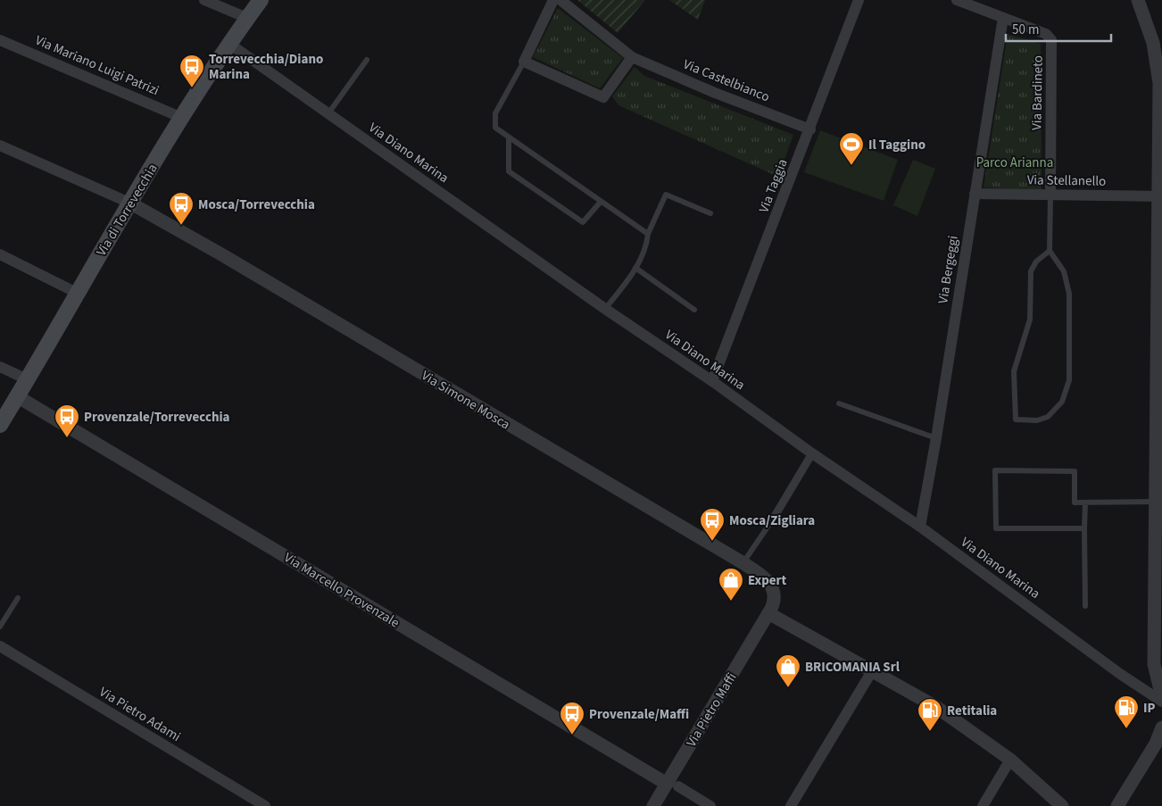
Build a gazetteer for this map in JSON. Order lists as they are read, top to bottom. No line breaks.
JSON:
{"streets":{"main road":["Via di Torrevecchia"],"street":["Via Mariano Luigi Patrizi","Via Castelbianco","Via Bardineto","Via Diano Marina","Via Stellanello","Via Taggia","Via Bergeggi","Via Simone Mosca","Via Marcello Provenzale","Via Pietro Maffi","Via Pietro Adami"]},"crossings":[["Via Mariano Luigi Patrizi","Via di Torrevecchia"],["Via Castelbianco","Via Taggia"],["Via Bardineto","Via Stellanello"],["Via Bardineto","Via Bergeggi"],["Via Diano Marina","Via Taggia"],["Via Diano Marina","Via di Torrevecchia"],["Via Diano Marina","Via Bergeggi"],["Via Stellanello","Via Bergeggi"],["Via di Torrevecchia","Via Simone Mosca"],["Via di Torrevecchia","Via Marcello Provenzale"],["Via Simone Mosca","Via Pietro Maffi"],["Via Marcello Provenzale","Via Pietro Maffi"]],"parks":["Parco Arianna"],"places":{"bus stop":["Torrevecchia/Diano Marina","Mosca/Torrevecchia","Provenzale/Torrevecchia","Mosca/Zigliara","Provenzale/Maffi"],"sports":["Il Taggino"],"shop":["Expert","BRICOMANIA Srl"],"fuel station":["IP","Retitalia"]},"scale_bar":"50 m"}
